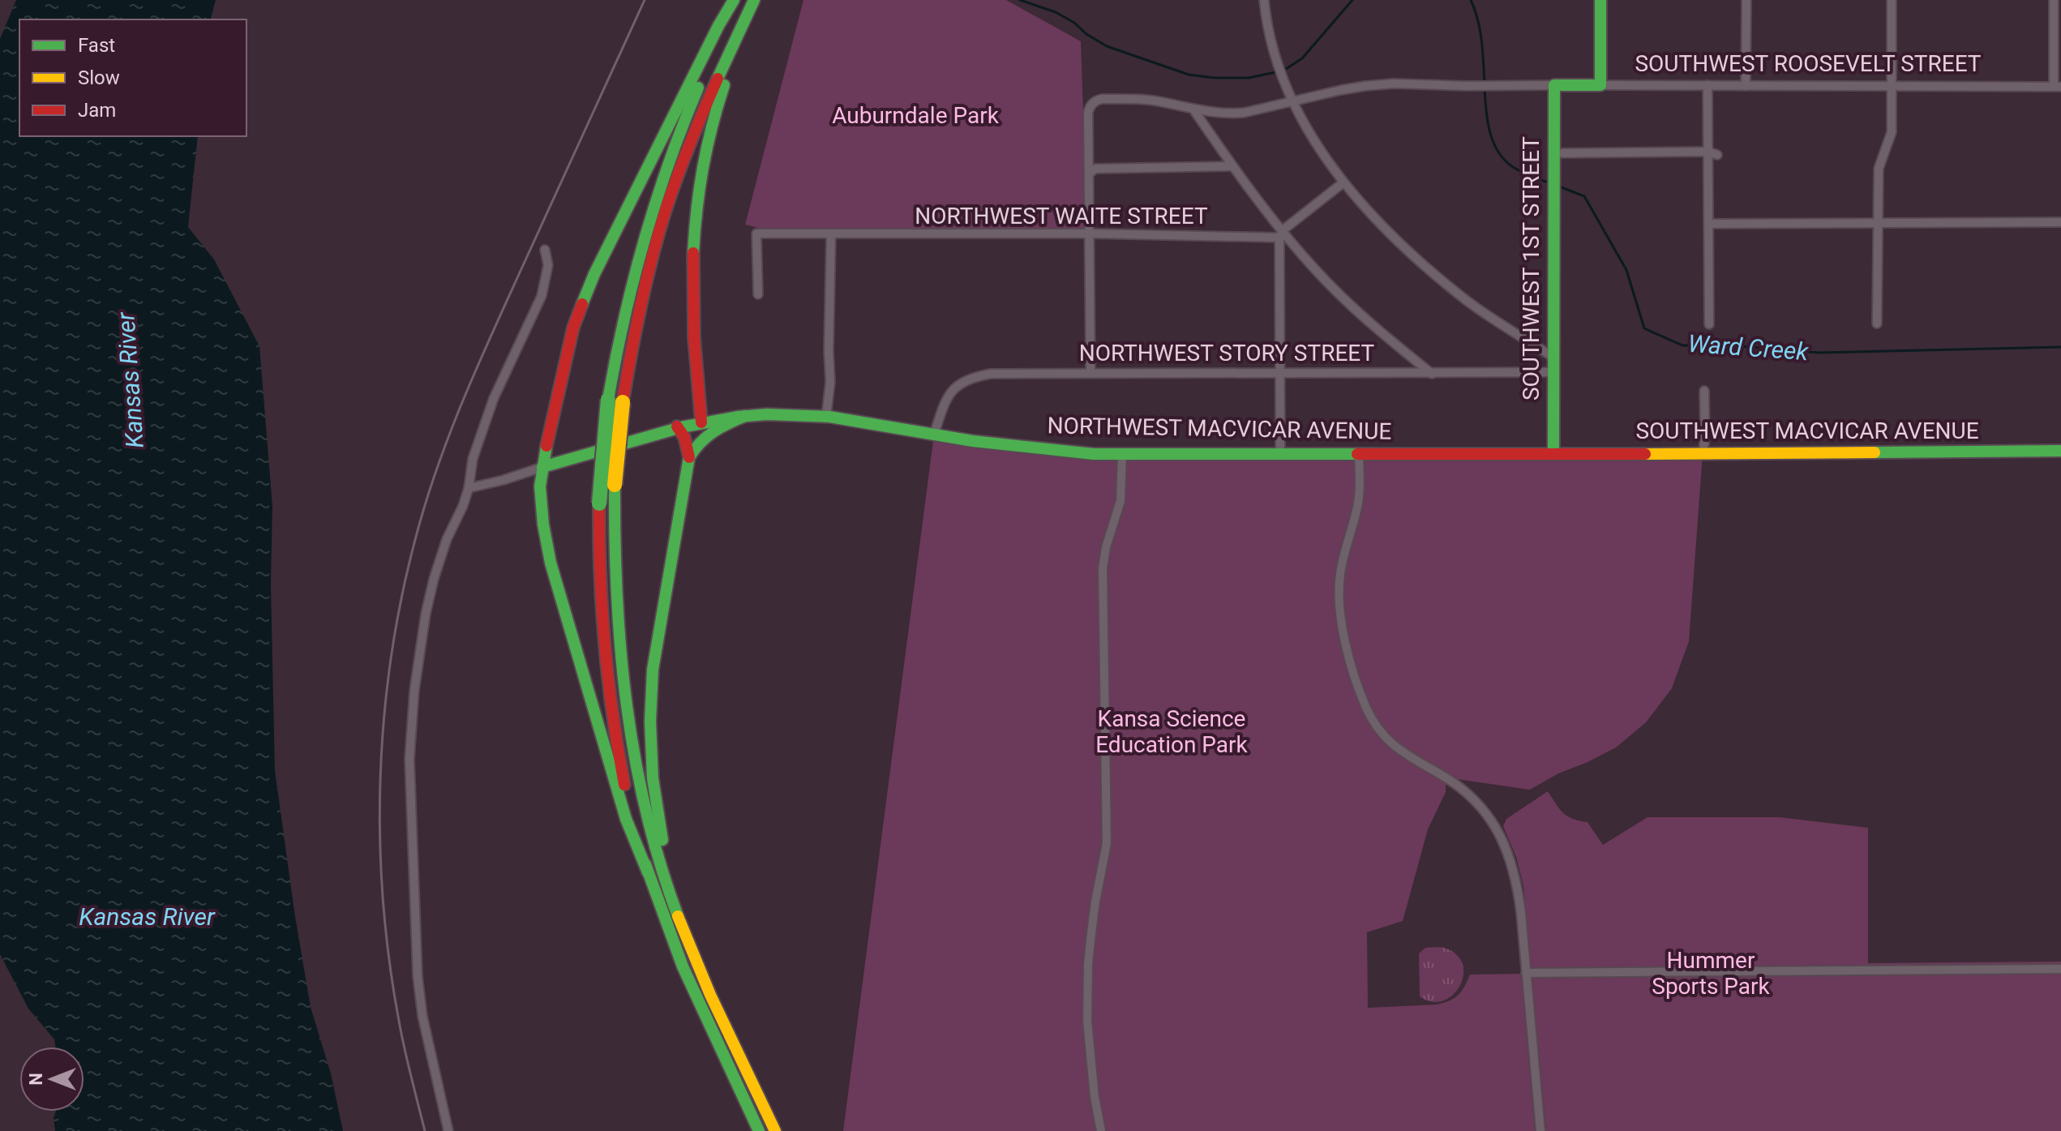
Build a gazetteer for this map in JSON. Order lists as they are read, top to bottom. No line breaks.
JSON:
{"streets":{"main road":["SOUTHWEST ROOSEVELT STREET","SOUTHWEST 1ST STREET","NORTHWEST MACVICAR AVENUE","SOUTHWEST MACVICAR AVENUE"],"street":["NORTHWEST WAITE STREET","NORTHWEST STORY STREET"]},"crossings":[["SOUTHWEST ROOSEVELT STREET","SOUTHWEST 1ST STREET"],["SOUTHWEST 1ST STREET","NORTHWEST STORY STREET"],["SOUTHWEST 1ST STREET","NORTHWEST MACVICAR AVENUE"],["SOUTHWEST 1ST STREET","SOUTHWEST MACVICAR AVENUE"],["NORTHWEST STORY STREET","NORTHWEST MACVICAR AVENUE"],["NORTHWEST MACVICAR AVENUE","SOUTHWEST MACVICAR AVENUE"]],"water":["Ward Creek","Kansas River"],"parks":["Auburndale Park","Kansa Science Education Park","Hummer Sports Park"],"legend":["Fast","Slow","Jam"],"north":"left"}
